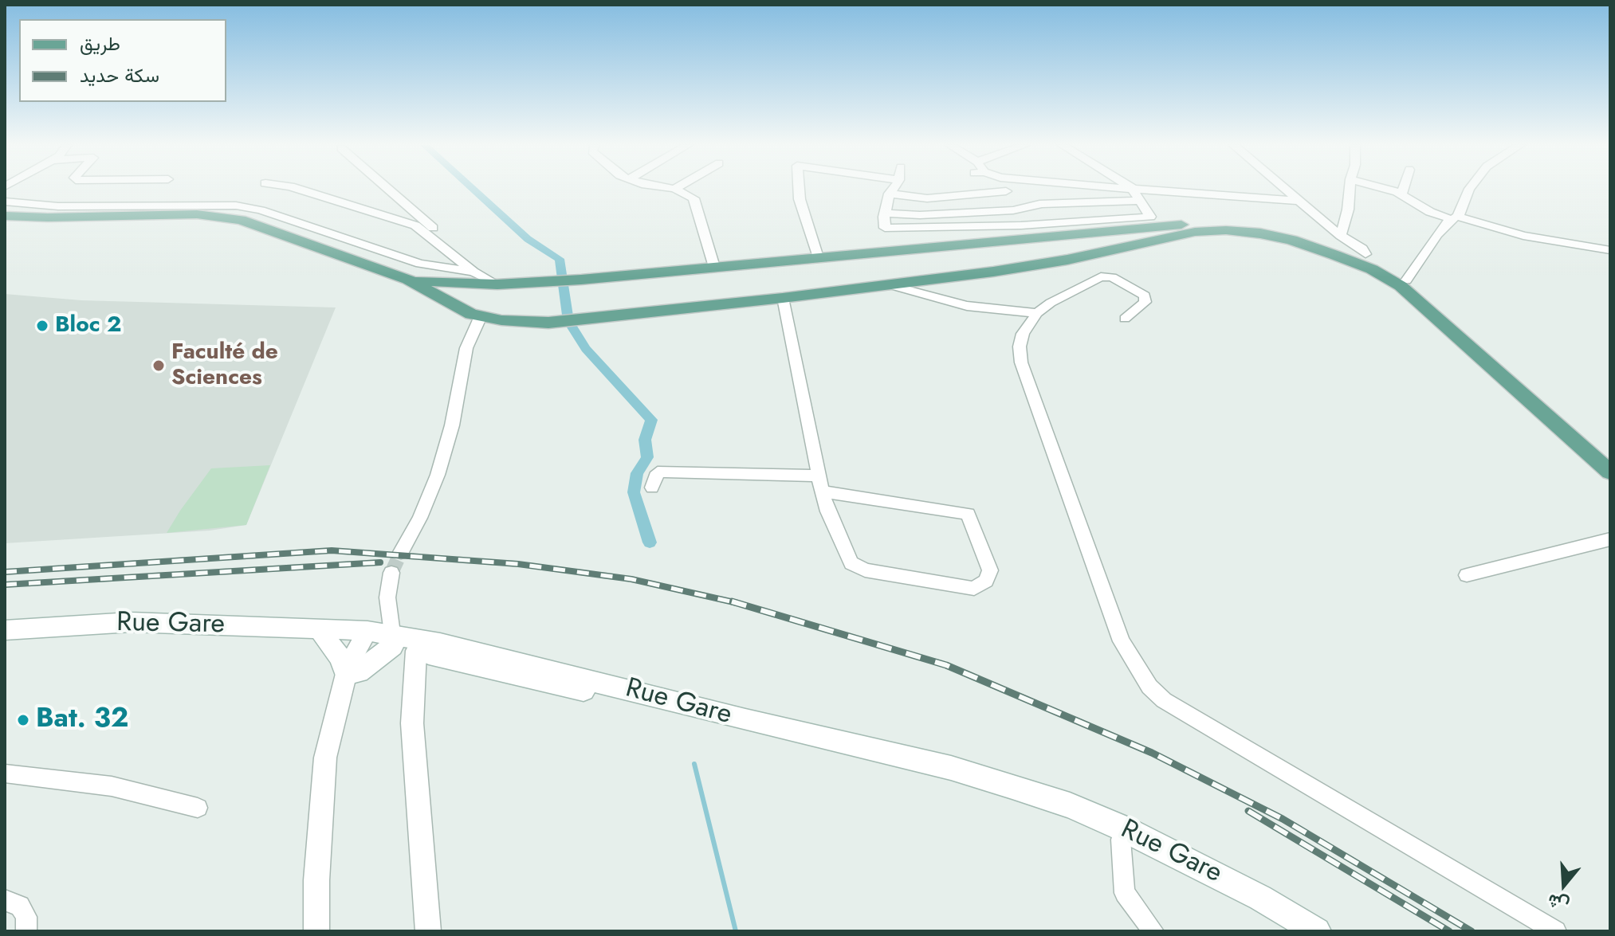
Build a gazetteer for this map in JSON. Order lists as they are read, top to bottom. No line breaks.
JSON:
{"streets":{"main road":["Rue Gare"]},"places":["Bloc 2","Faculté de Sciences","Bat. 32"],"legend":["طريق","سكة حديد"],"north":"bottom"}
